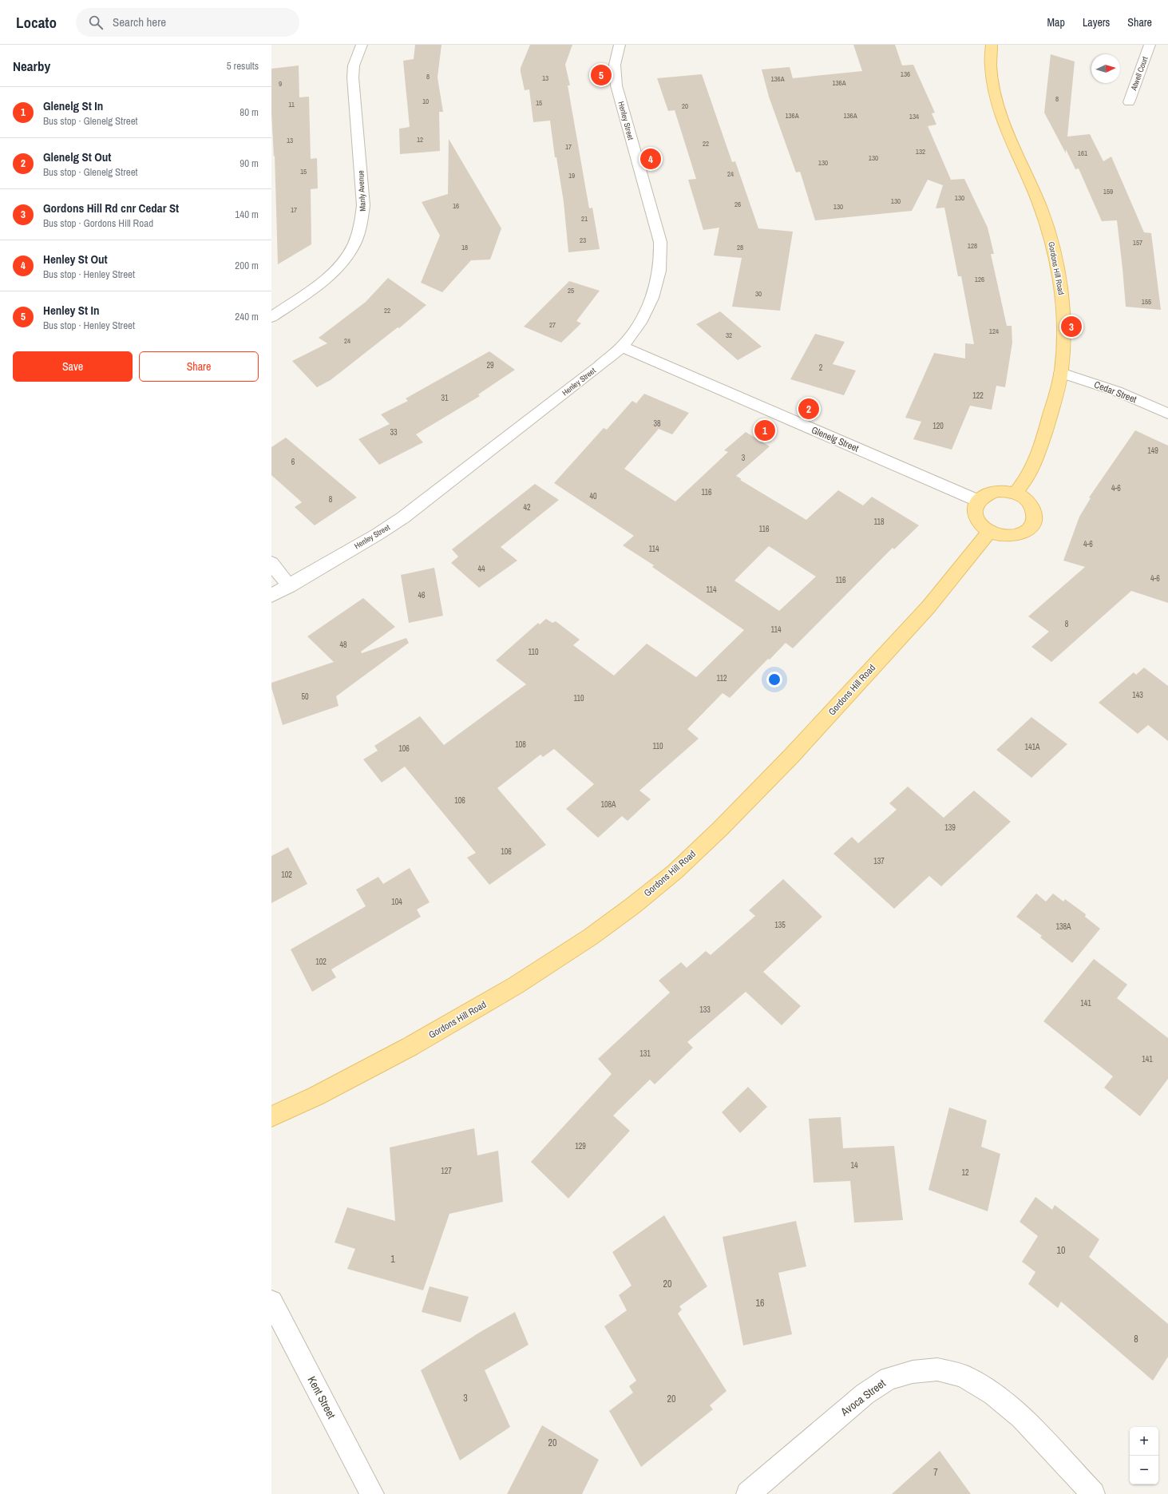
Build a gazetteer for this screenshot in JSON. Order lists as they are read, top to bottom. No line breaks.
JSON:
{"streets":{"main road":["Gordons Hill Road"],"street":["Atwell Court","Henley Street","Manly Avenue","Cedar Street","Glenelg Street","Kent Street","Avoca Street"]},"crossings":[["Henley Street","Glenelg Street"],["Gordons Hill Road","Cedar Street"],["Gordons Hill Road","Glenelg Street"]],"house_numbers":["136","8","13","136A","136A","9","8","10","15","11","20","136A","136A","134","12","13","22","17","132","161","130","130","15","24","19","159","130","130","26","16","130","17","21","23","157","128","18","28","126","25","30","155","22","27","124","32","24","29","2","122","31","38","120","33","149","3","6","4-6","116","40","8","42","118","116","4-6","114","44","4-6","116","114","46","8","114","48","110","112","143","50","110","108","110","141A","106","106","108A","139","106","137","102","104","135","138A","102","141","133","131","141","129","14","127","12","10","1","20","16","8","3","20","20","7"],"north":"right","page":{"header":"Locato","search":"Search here","nav":["Map","Layers","Share"],"heading":["Nearby","5 results"],"pins":["5","4","3","2","1"],"list":[{"mark":"1","name":"Glenelg St In","note":"Bus stop · Glenelg Street","value":"80 m"},{"mark":"2","name":"Glenelg St Out","note":"Bus stop · Glenelg Street","value":"90 m"},{"mark":"3","name":"Gordons Hill Rd cnr Cedar St","note":"Bus stop · Gordons Hill Road","value":"140 m"},{"mark":"4","name":"Henley St Out","note":"Bus stop · Henley Street","value":"200 m"},{"mark":"5","name":"Henley St In","note":"Bus stop · Henley Street","value":"240 m"}],"buttons":["Save","Share"],"map_buttons":["+","−"]}}
